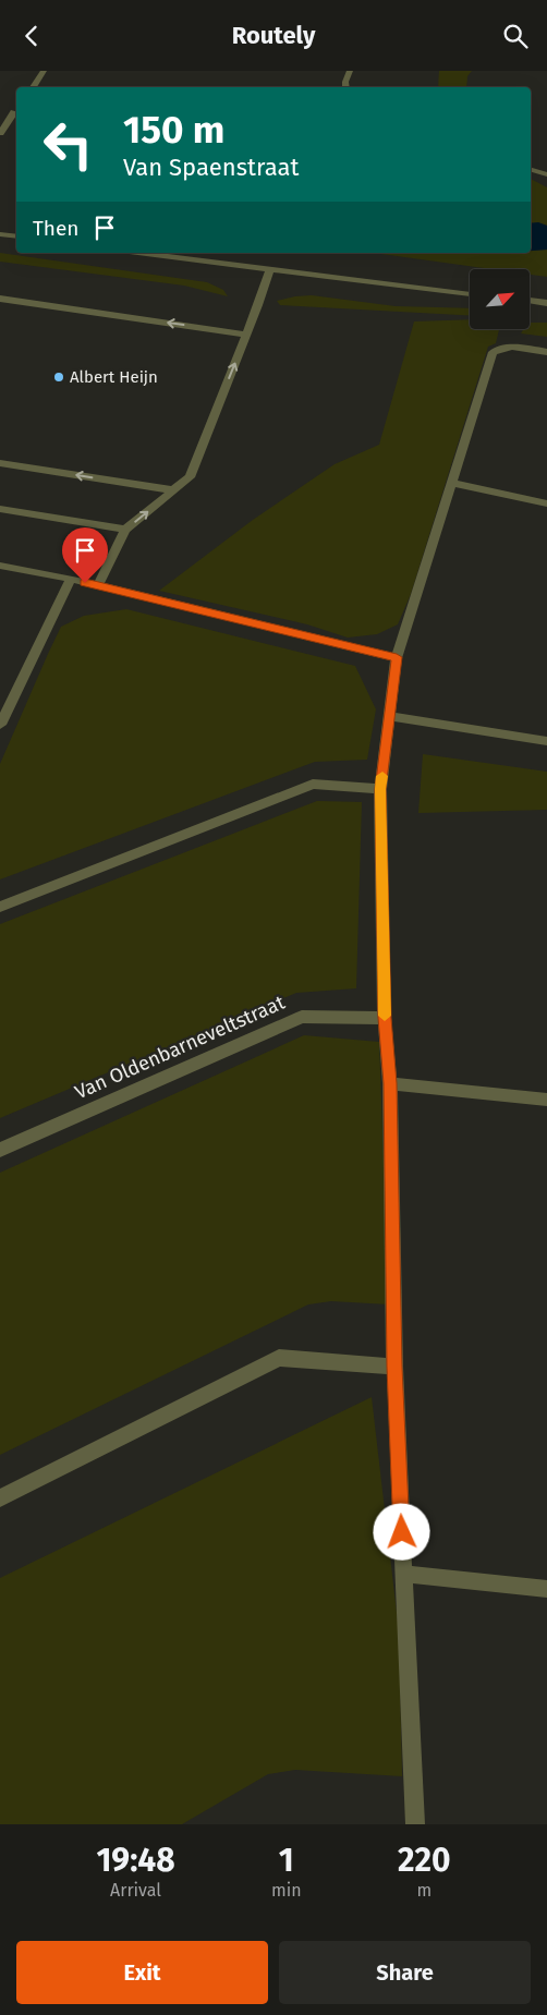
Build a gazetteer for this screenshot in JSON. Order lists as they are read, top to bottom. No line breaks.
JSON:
{"streets":{"street":["Van Oldenbarneveltstraat"]},"places":["Albert Heijn"],"north":"top right","page":{"header":"Routely","turn":["150 m","Van Spaenstraat"],"then":"Then","eta":["19:48","Arrival","1","min","220","m"],"buttons":["Exit","Share"]}}
